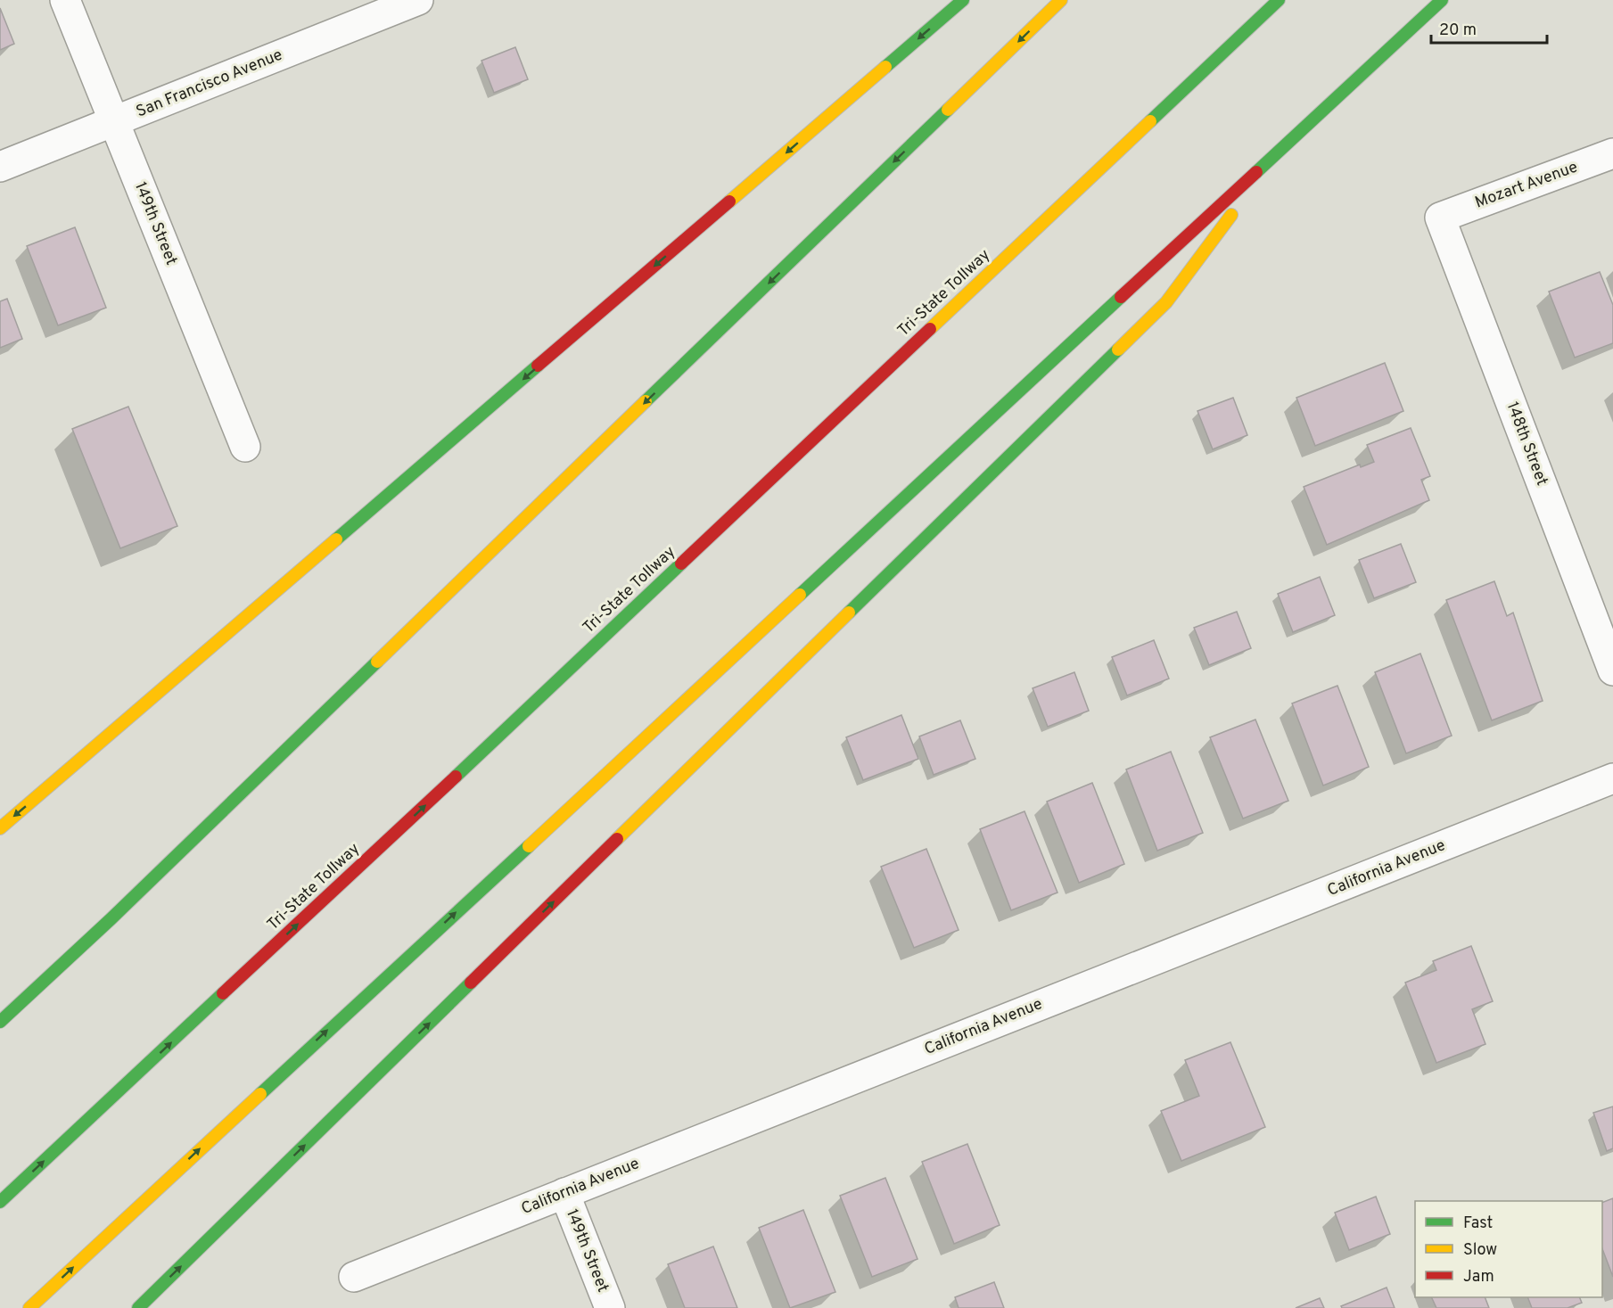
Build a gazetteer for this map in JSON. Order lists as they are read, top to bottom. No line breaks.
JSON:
{"streets":{"highway":["Tri-State Tollway"],"street":["San Francisco Avenue","Mozart Avenue","149th Street","148th Street","California Avenue"]},"crossings":[["San Francisco Avenue","149th Street"],["Mozart Avenue","148th Street"],["149th Street","California Avenue"]],"legend":["Fast","Slow","Jam"],"scale_bar":"20 m"}
